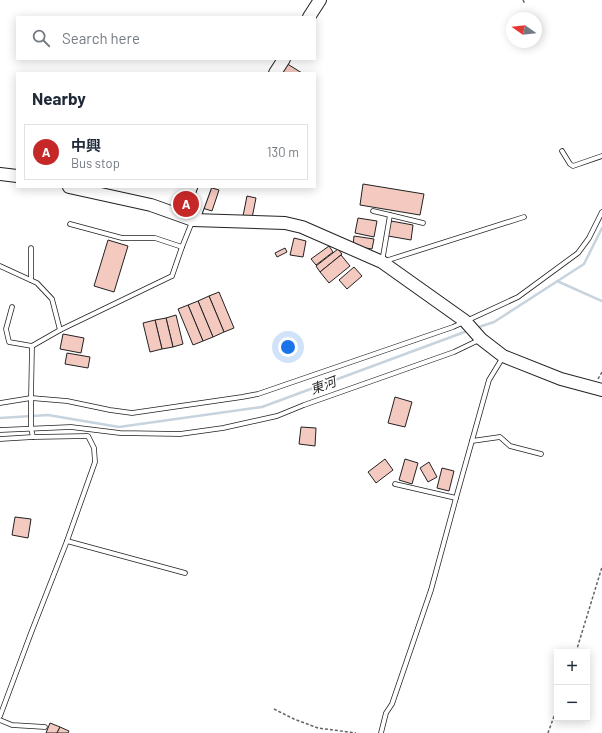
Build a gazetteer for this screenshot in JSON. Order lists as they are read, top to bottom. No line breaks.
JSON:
{"water":["東河"],"north":"left","page":{"search":"Search here","heading":"Nearby","list":[{"mark":"A","name":"中興","note":"Bus stop","value":"130 m"}],"pins":"A","map_buttons":["+","−"]}}
